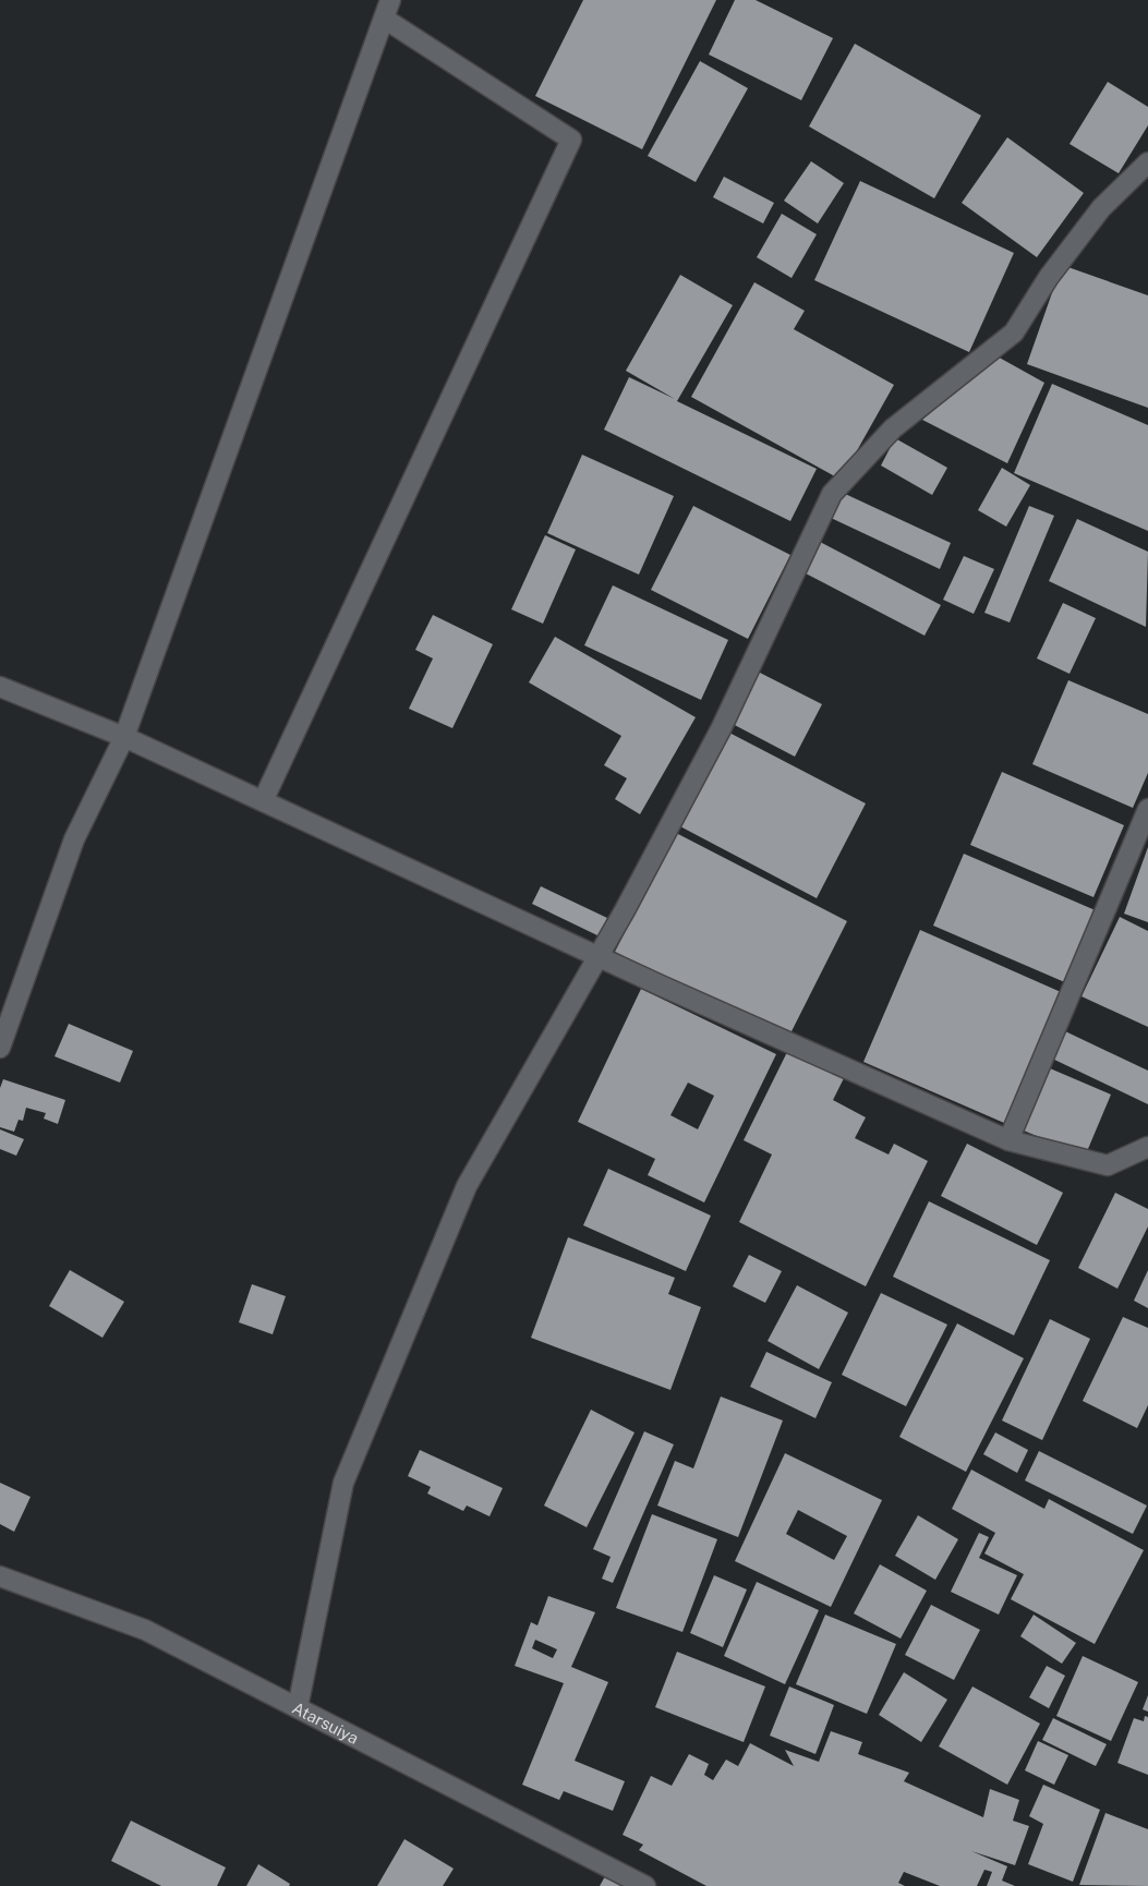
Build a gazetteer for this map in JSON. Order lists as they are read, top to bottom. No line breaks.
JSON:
{"streets":{"street":["Atarsuiya"]}}
